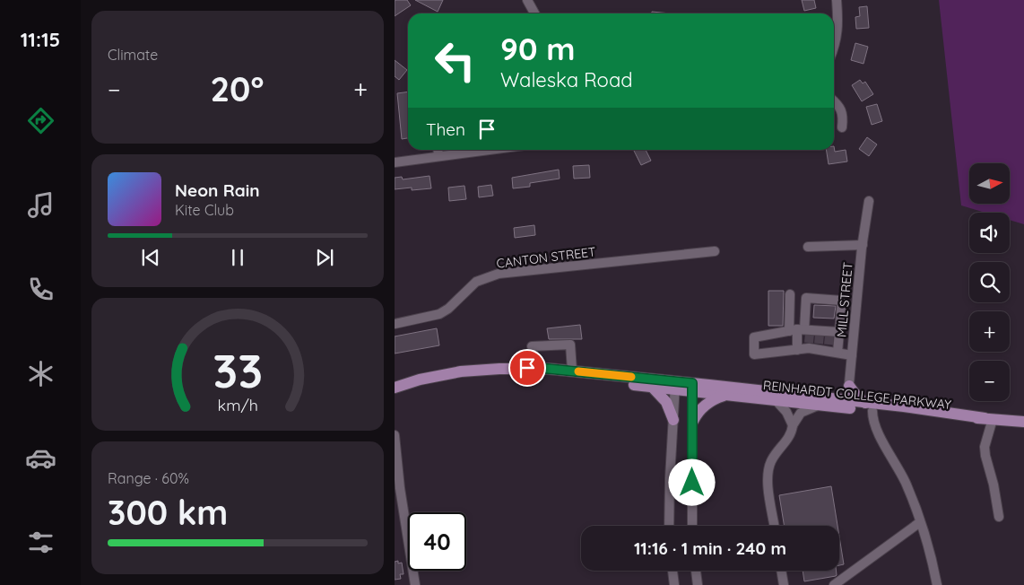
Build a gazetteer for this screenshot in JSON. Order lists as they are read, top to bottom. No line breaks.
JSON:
{"streets":{"main road":["REINHARDT COLLEGE PARKWAY"],"street":["CANTON STREET","MILL STREET"]},"crossings":[["MILL STREET","REINHARDT COLLEGE PARKWAY"]],"north":"right","page":{"tabs":"11:15","tile":["Climate",["Range · 60%","300 km"]],"turn":["90 m","Waleska Road"],"heat":["−","20°","+"],"then":"Then","map_buttons":["+","−"],"song":["Neon Rain","Kite Club"],"limit":"40","trip":"11:16 · 1 min · 240 m","gauge":["33","km/h"]}}
